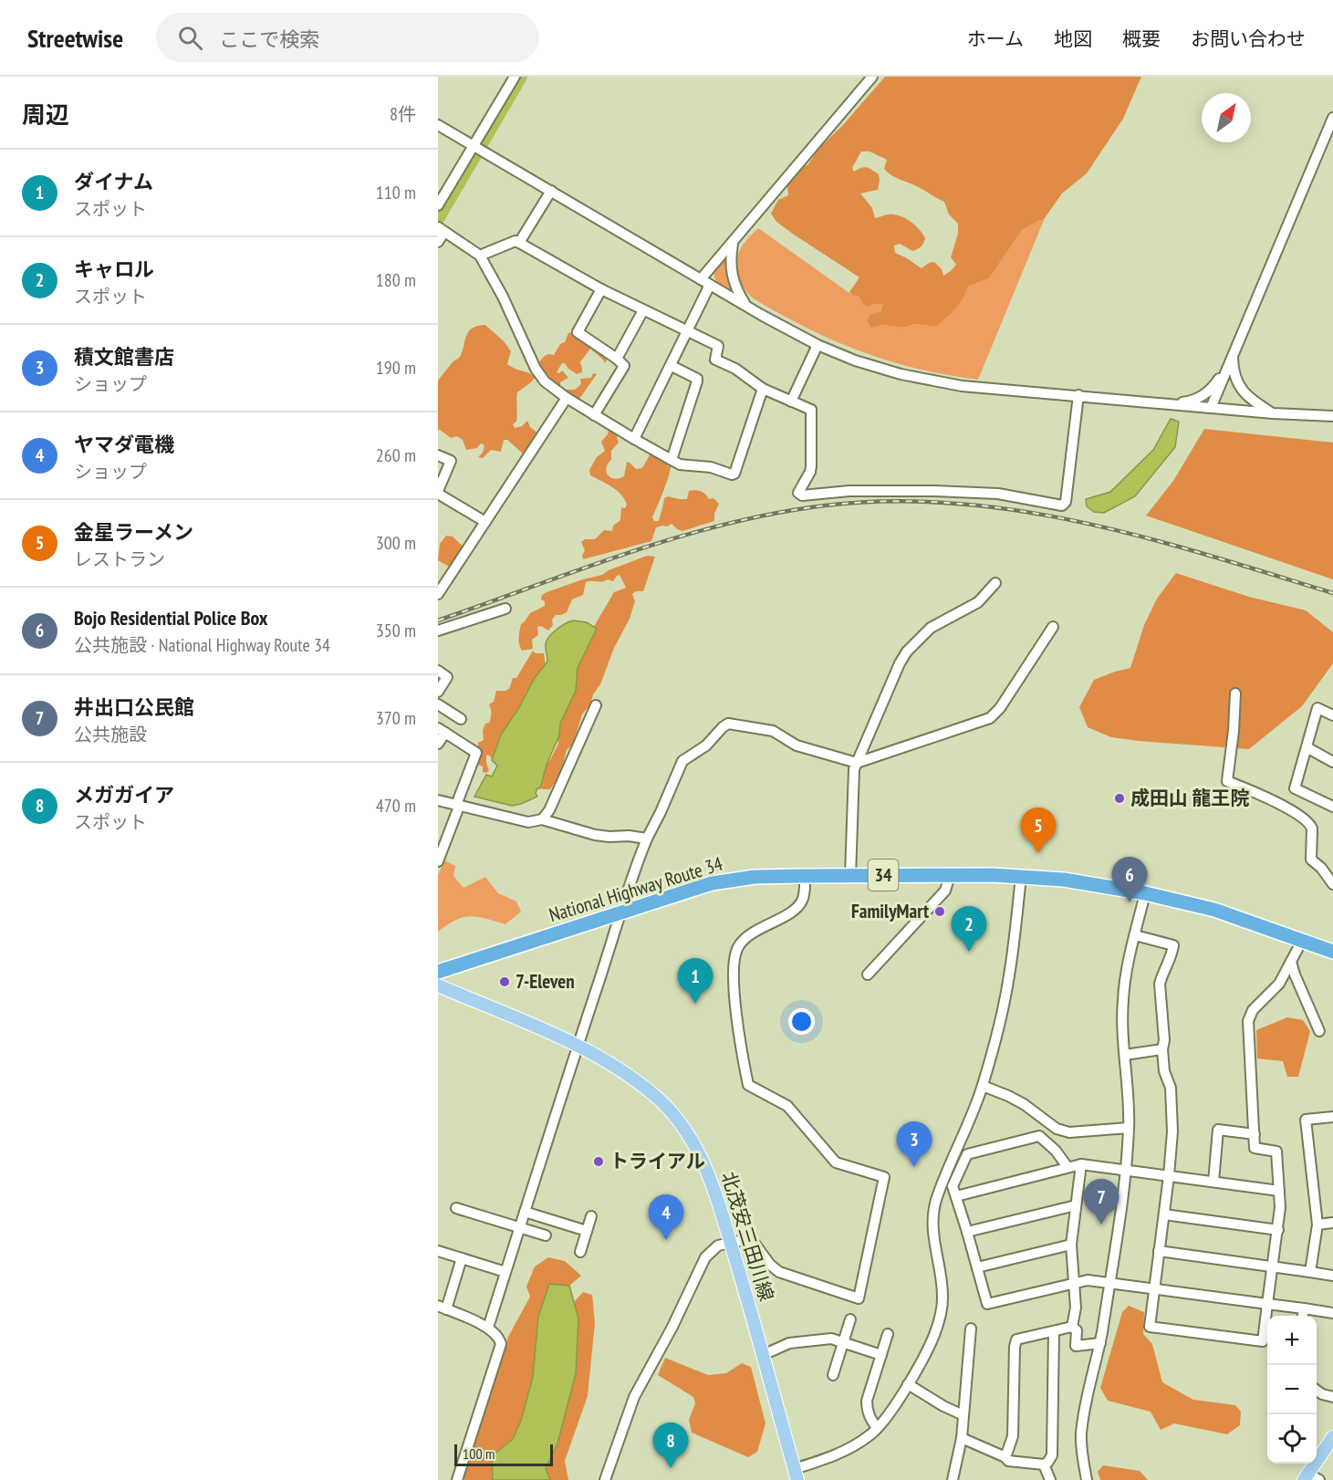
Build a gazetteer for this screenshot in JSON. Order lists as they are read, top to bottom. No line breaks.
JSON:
{"streets":{"highway":["34","National Highway Route 34"],"main road":["北茂安三田川線"]},"places":["成田山 龍王院","FamilyMart","7-Eleven","トライアル"],"scale_bar":"100 m","north":"top right","page":{"header":"Streetwise","search":"ここで検索","nav":["ホーム","地図","概要","お問い合わせ"],"heading":["周辺","8件"],"list":[{"mark":"1","name":"ダイナム","note":"スポット","value":"110 m"},{"mark":"2","name":"キャロル","note":"スポット","value":"180 m"},{"mark":"3","name":"積文館書店","note":"ショップ","value":"190 m"},{"mark":"4","name":"ヤマダ電機","note":"ショップ","value":"260 m"},{"mark":"5","name":"金星ラーメン","note":"レストラン","value":"300 m"},{"mark":"6","name":"Bojo Residential Police Box","note":"公共施設 · National Highway Route 34","value":"350 m"},{"mark":"7","name":"井出口公民館","note":"公共施設","value":"370 m"},{"mark":"8","name":"メガガイア","note":"スポット","value":"470 m"}],"pins":["5","6","2","1","3","7","4","8"],"map_buttons":["+","−"],"scale":"100 m"}}
